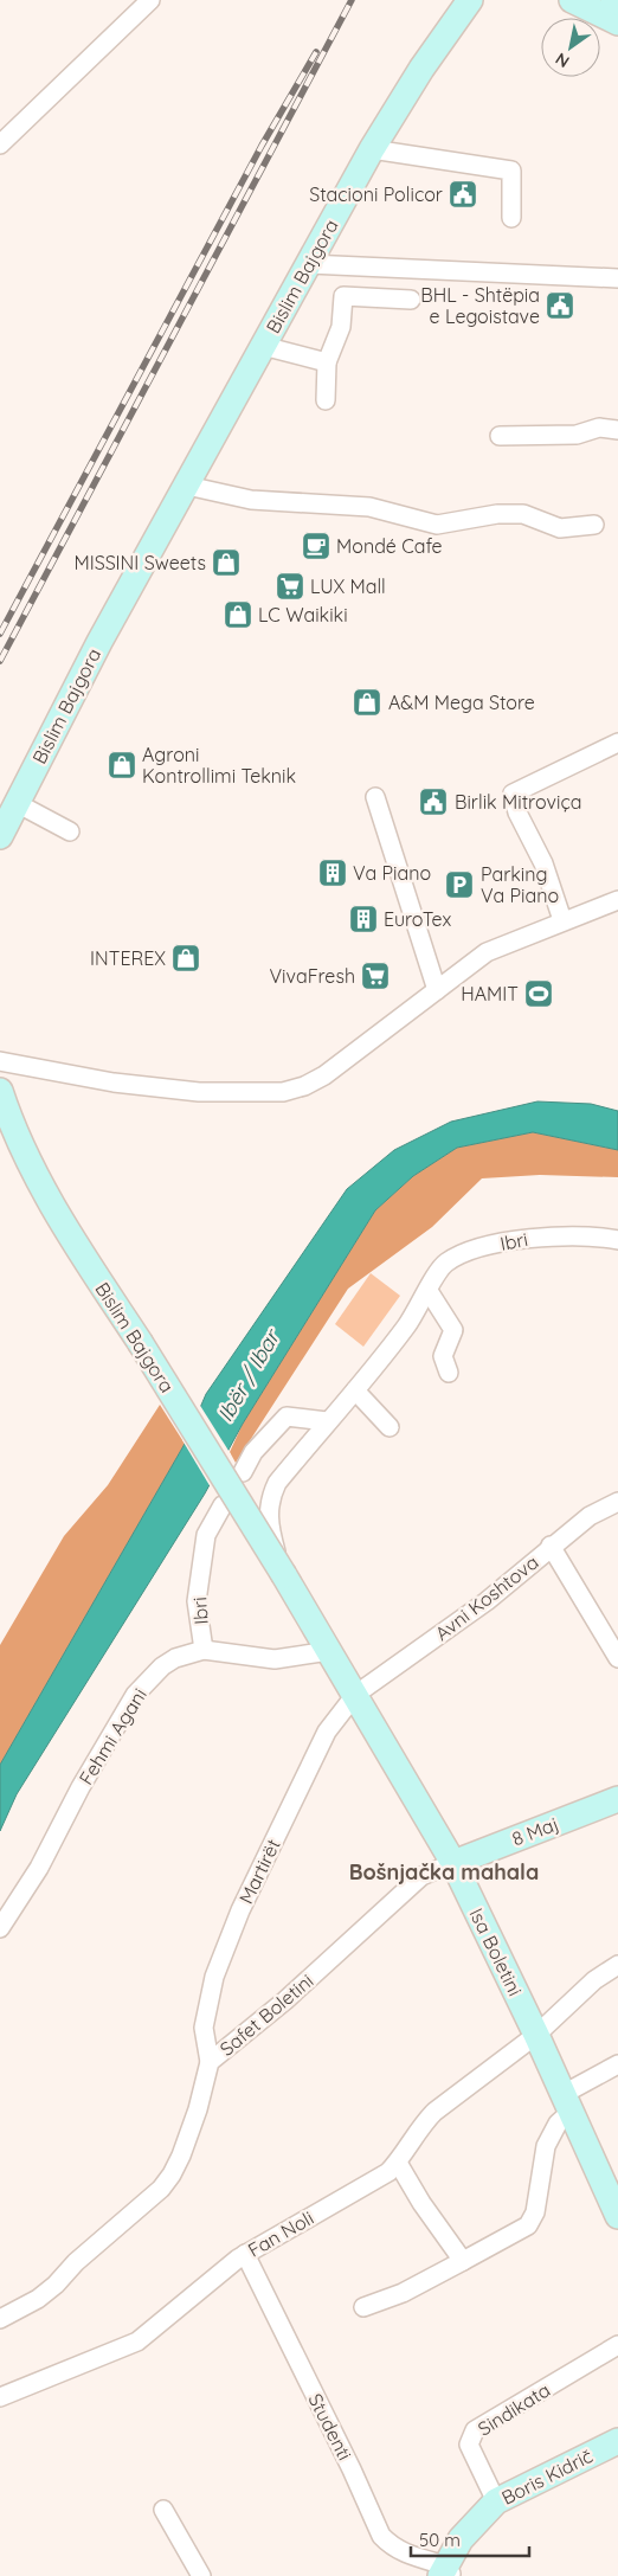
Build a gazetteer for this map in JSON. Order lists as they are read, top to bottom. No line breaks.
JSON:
{"streets":{"main road":["Bislim Bajgora","8 Maj","Isa Boletini","Boris Kidrič"],"street":["Ibri","Avni Koshtova","Fehmi Agani","Martirët","Safet Boletini","Fan Noli","Sindikata","Studenti"]},"crossings":[["Bislim Bajgora","Ibri"],["Bislim Bajgora","Isa Boletini"],["Ibri","Fehmi Agani"],["Ibri","Isa Boletini"],["Avni Koshtova","Martirët"],["Avni Koshtova","Isa Boletini"],["Fehmi Agani","Isa Boletini"],["8 Maj","Isa Boletini"],["8 Maj","Safet Boletini"],["Martirët","Isa Boletini"],["Martirët","Safet Boletini"],["Isa Boletini","Safet Boletini"],["Isa Boletini","Fan Noli"],["Fan Noli","Studenti"],["Sindikata","Boris Kidrič"],["Studenti","Boris Kidrič"]],"districts":["Bošnjačka mahala"],"water":["Ibër / Ibar"],"places":{"public building":["Stacioni Policor","BHL - Shtëpia e Legoistave","Birlik Mitroviça"],"cafe":["Mondé Cafe"],"shop":["MISSINI Sweets","LC Waikiki","A&M Mega Store","Agroni Kontrollimi Teknik","INTEREX"],"supermarket":["LUX Mall","VivaFresh"],"building":["Va Piano","EuroTex"],"parking":["Parking Va Piano"],"sports":["HAMIT"]},"scale_bar":"50 m","north":"bottom left"}
